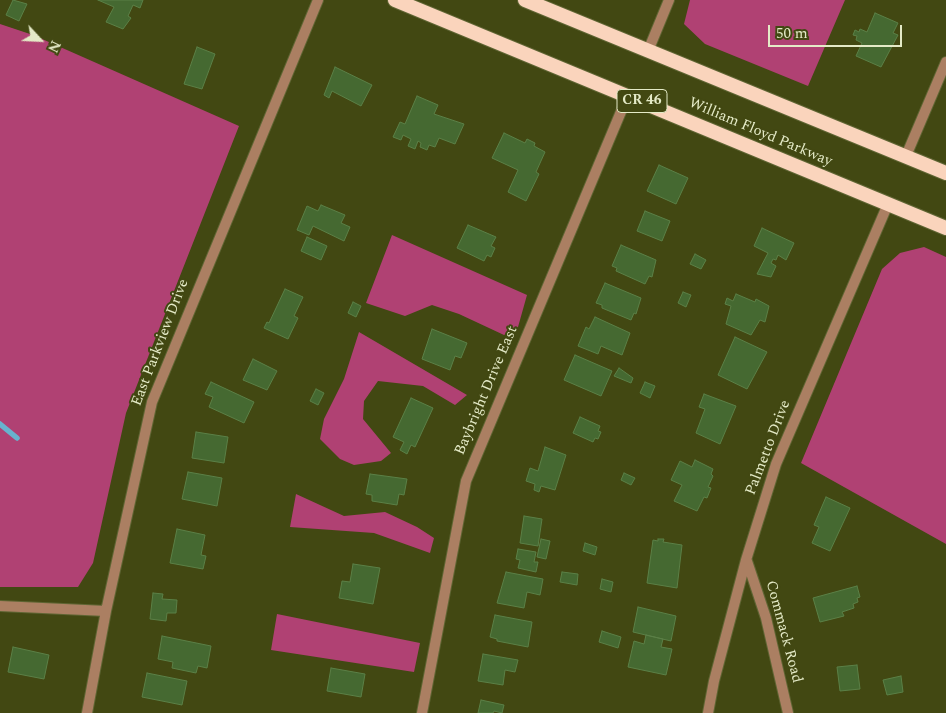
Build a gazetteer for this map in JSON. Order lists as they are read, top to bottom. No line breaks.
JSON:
{"streets":{"highway":["CR 46","William Floyd Parkway"],"street":["East Parkview Drive","Baybright Drive East","Palmetto Drive","Commack Road"]},"crossings":[["William Floyd Parkway","Baybright Drive East"],["William Floyd Parkway","Palmetto Drive"],["Palmetto Drive","Commack Road"]],"scale_bar":"50 m","north":"bottom right"}
